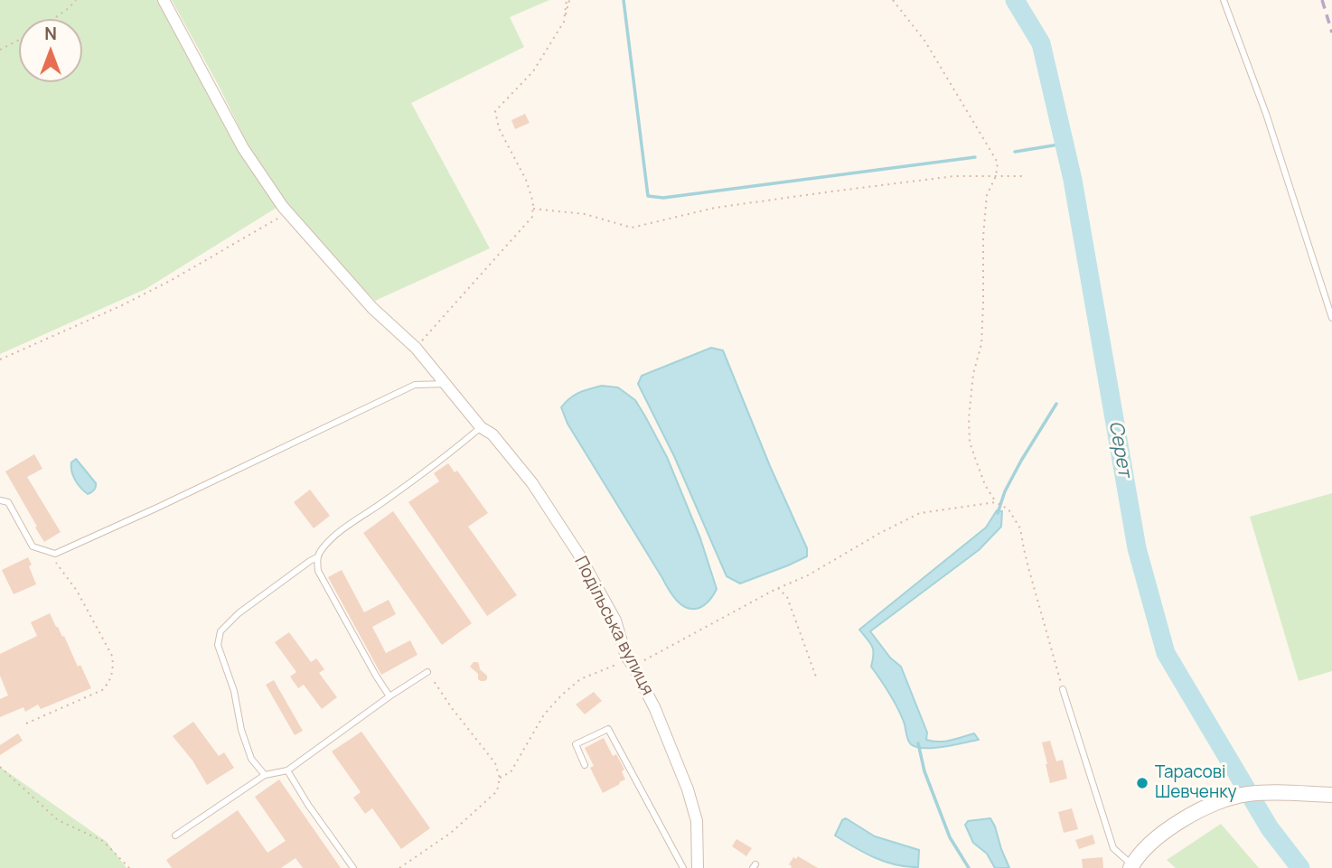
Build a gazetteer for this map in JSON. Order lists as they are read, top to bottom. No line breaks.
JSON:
{"streets":{"street":["Подільська вулиця"]},"water":["Серет"],"places":["Тарасові Шевченку"],"north":"top"}
